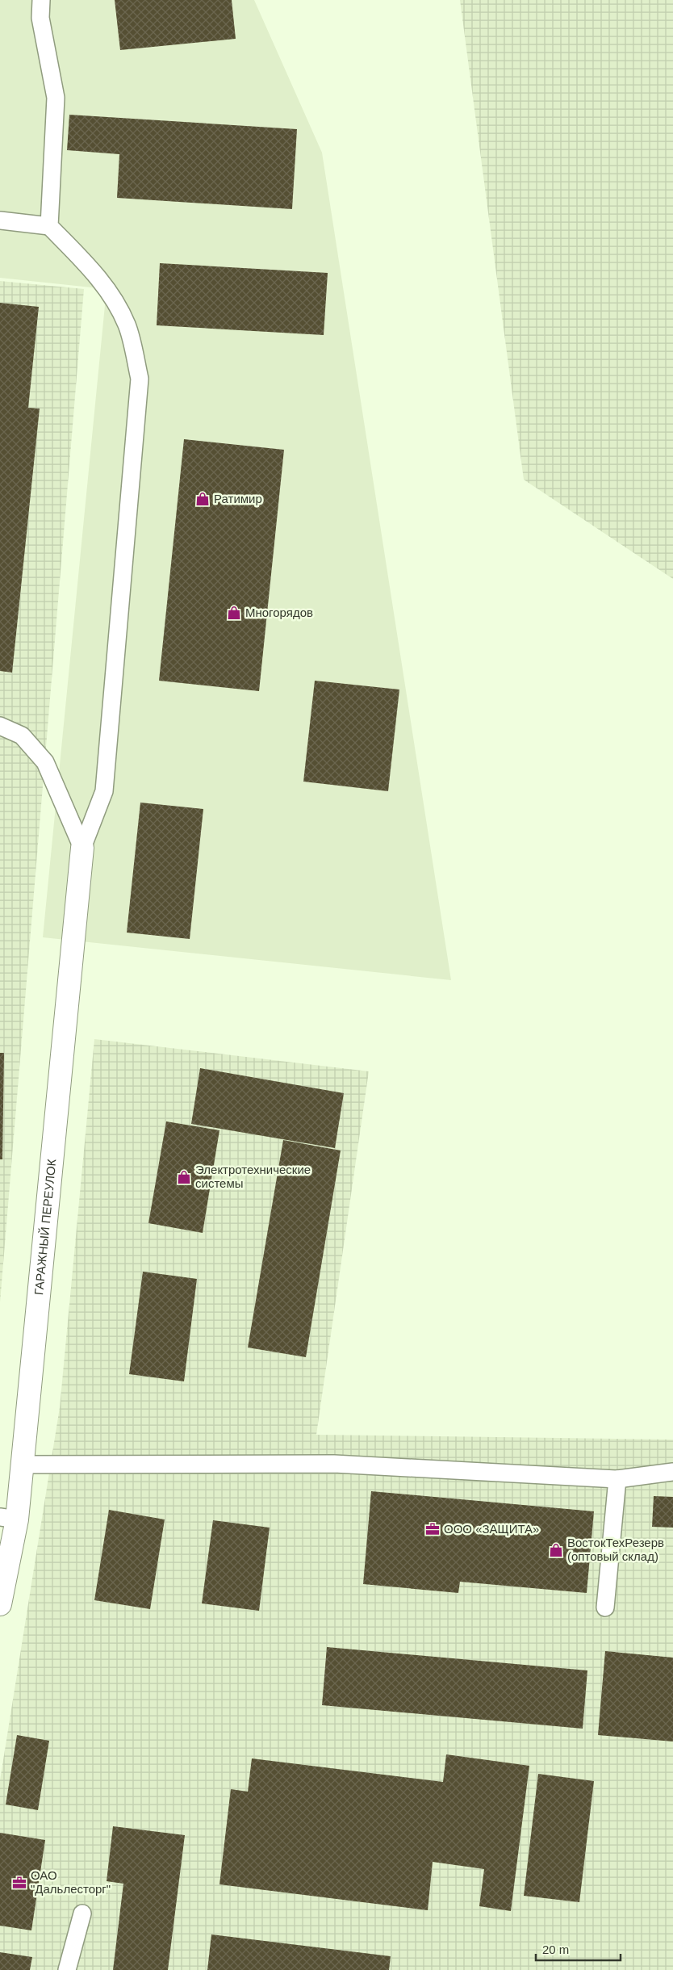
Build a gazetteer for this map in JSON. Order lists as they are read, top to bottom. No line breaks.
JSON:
{"streets":{"street":["ГАРАЖНЫЙ ПЕРЕУЛОК"]},"places":{"shop":["Ратимир","Многорядов","Электротехнические системы","ВостокТехРезерв (оптовый склад)"],"office":["ООО «ЗАЩИТА»","ОАО \"Дальлесторг\""]},"scale_bar":"20 m"}
